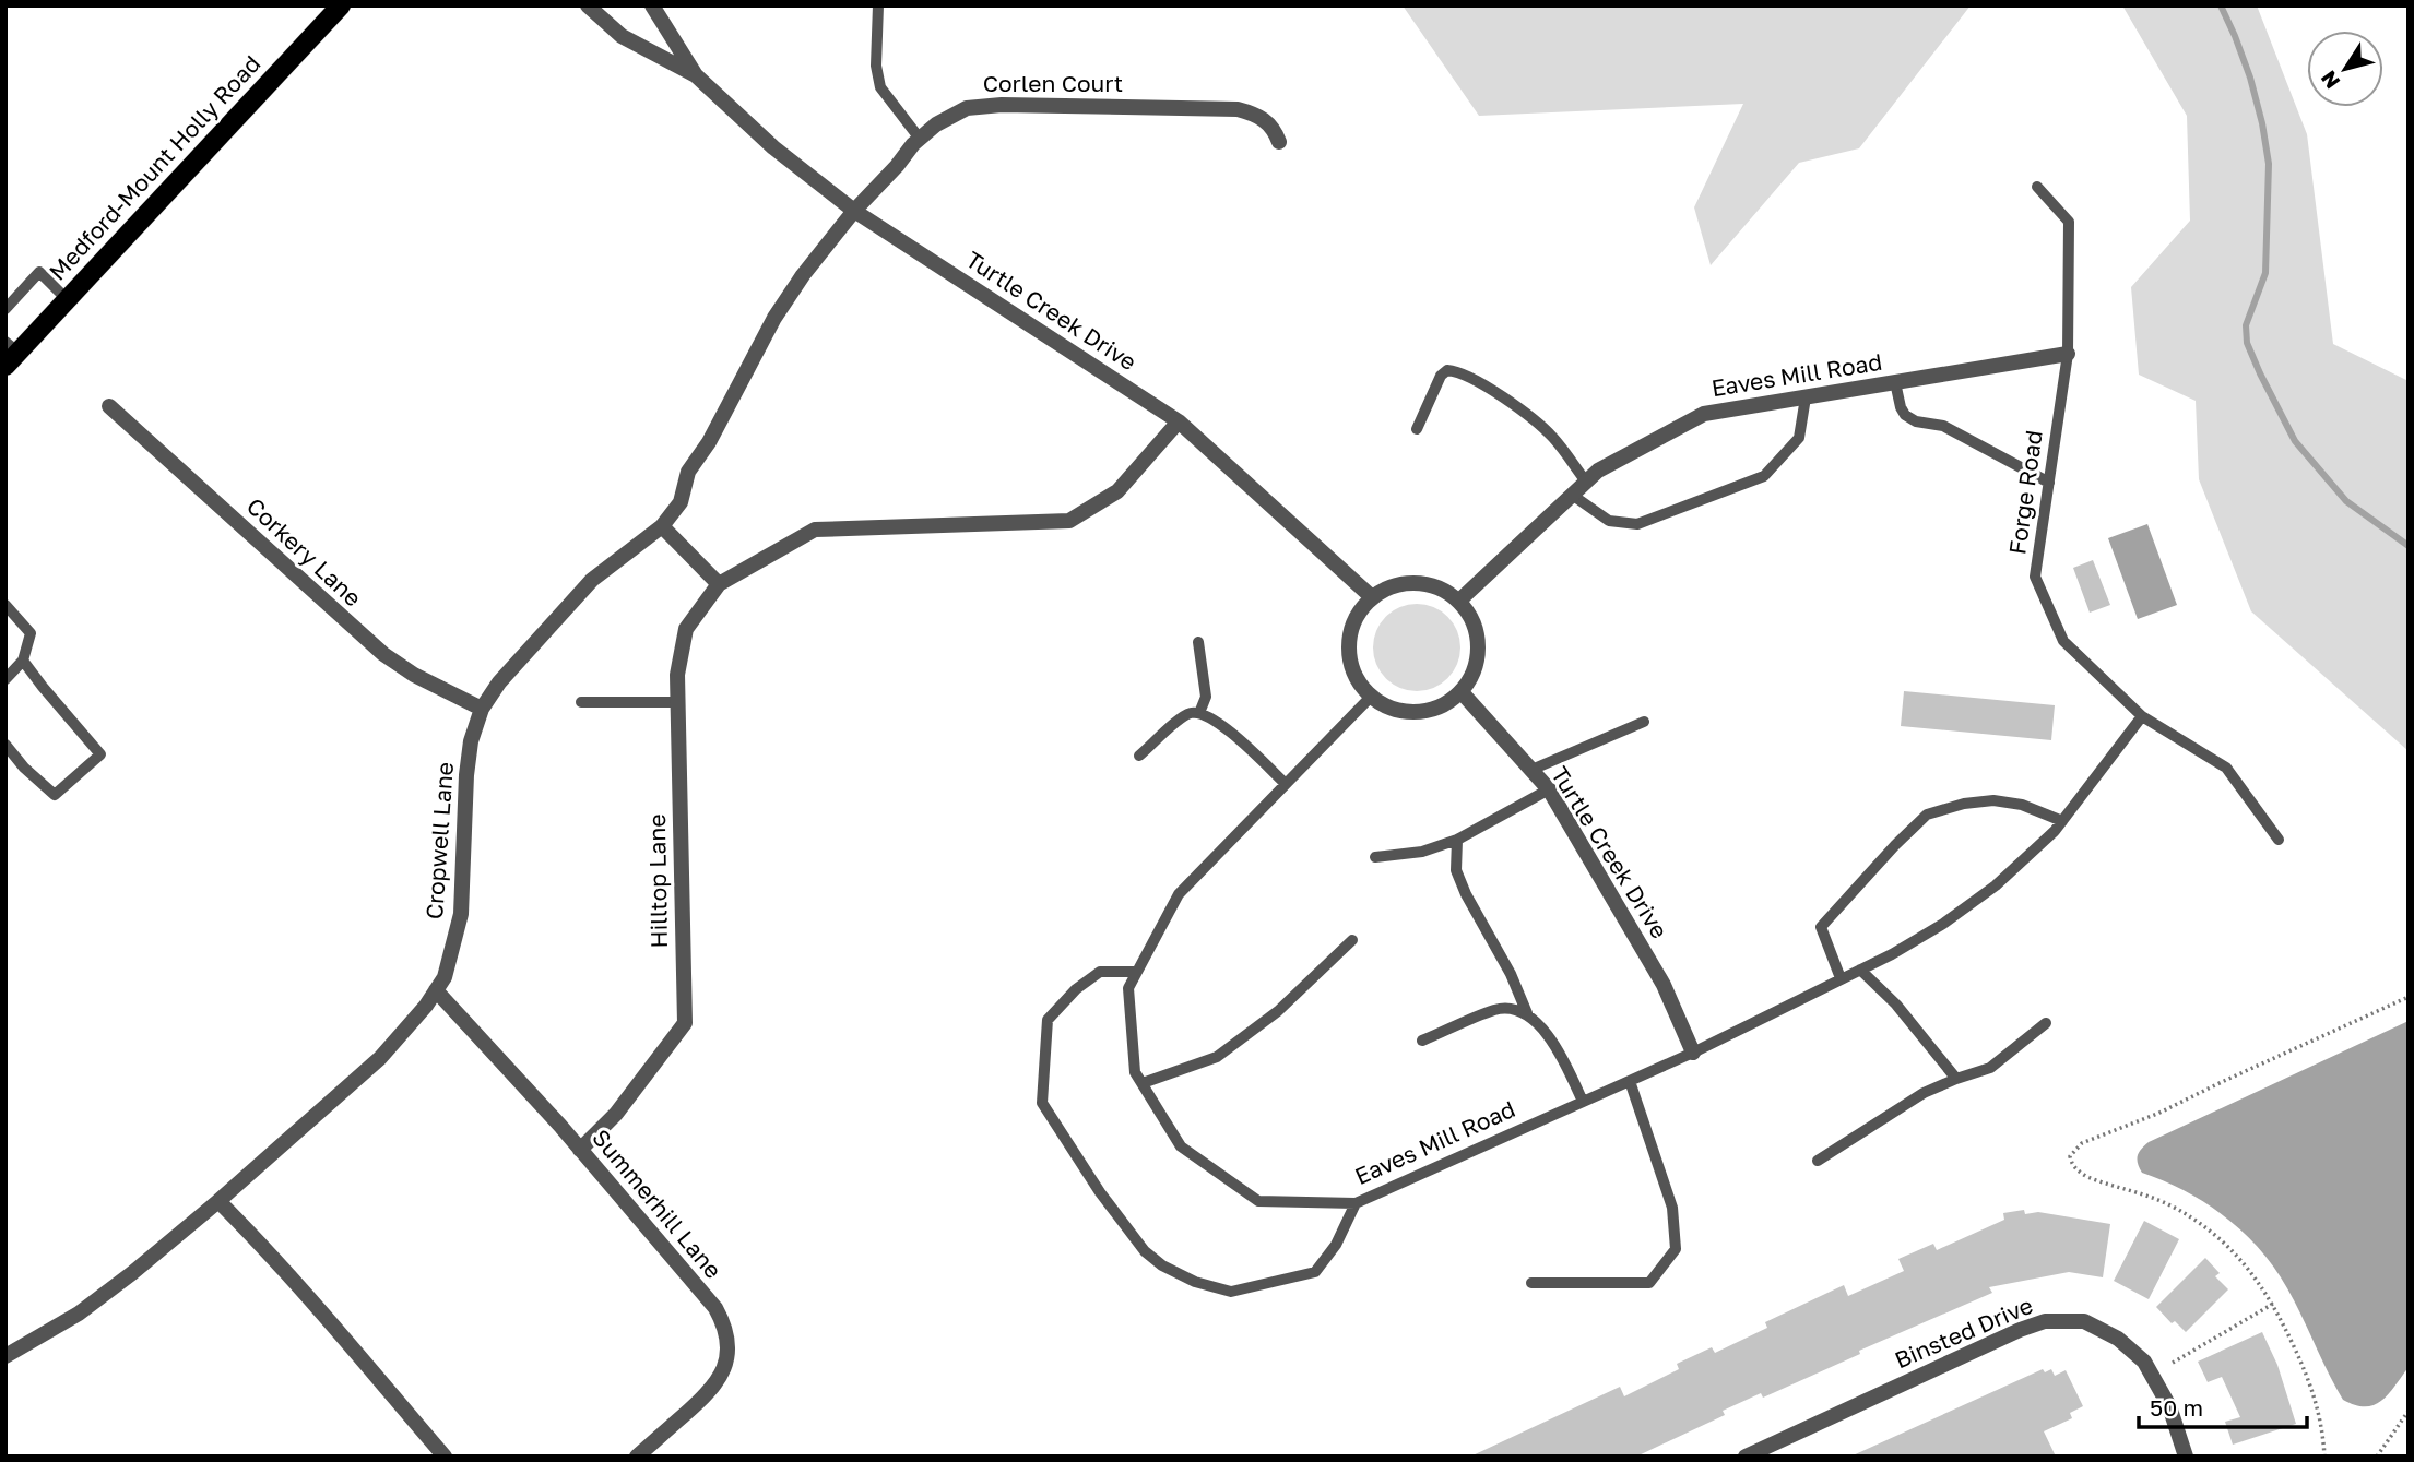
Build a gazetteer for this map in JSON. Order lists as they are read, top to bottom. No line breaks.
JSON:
{"streets":{"main road":["Medford-Mount Holly Road"],"street":["Corlen Court","Turtle Creek Drive","Eaves Mill Road","Corkery Lane","Cropwell Lane","Hilltop Lane","Summerhill Lane","Binsted Drive"],"lane":["Forge Road"]},"crossings":[["Corlen Court","Turtle Creek Drive"],["Corlen Court","Cropwell Lane"],["Turtle Creek Drive","Eaves Mill Road"],["Turtle Creek Drive","Cropwell Lane"],["Turtle Creek Drive","Hilltop Lane"],["Eaves Mill Road","Forge Road"],["Corkery Lane","Cropwell Lane"],["Cropwell Lane","Summerhill Lane"],["Hilltop Lane","Summerhill Lane"]],"scale_bar":"50 m","north":"bottom left"}
